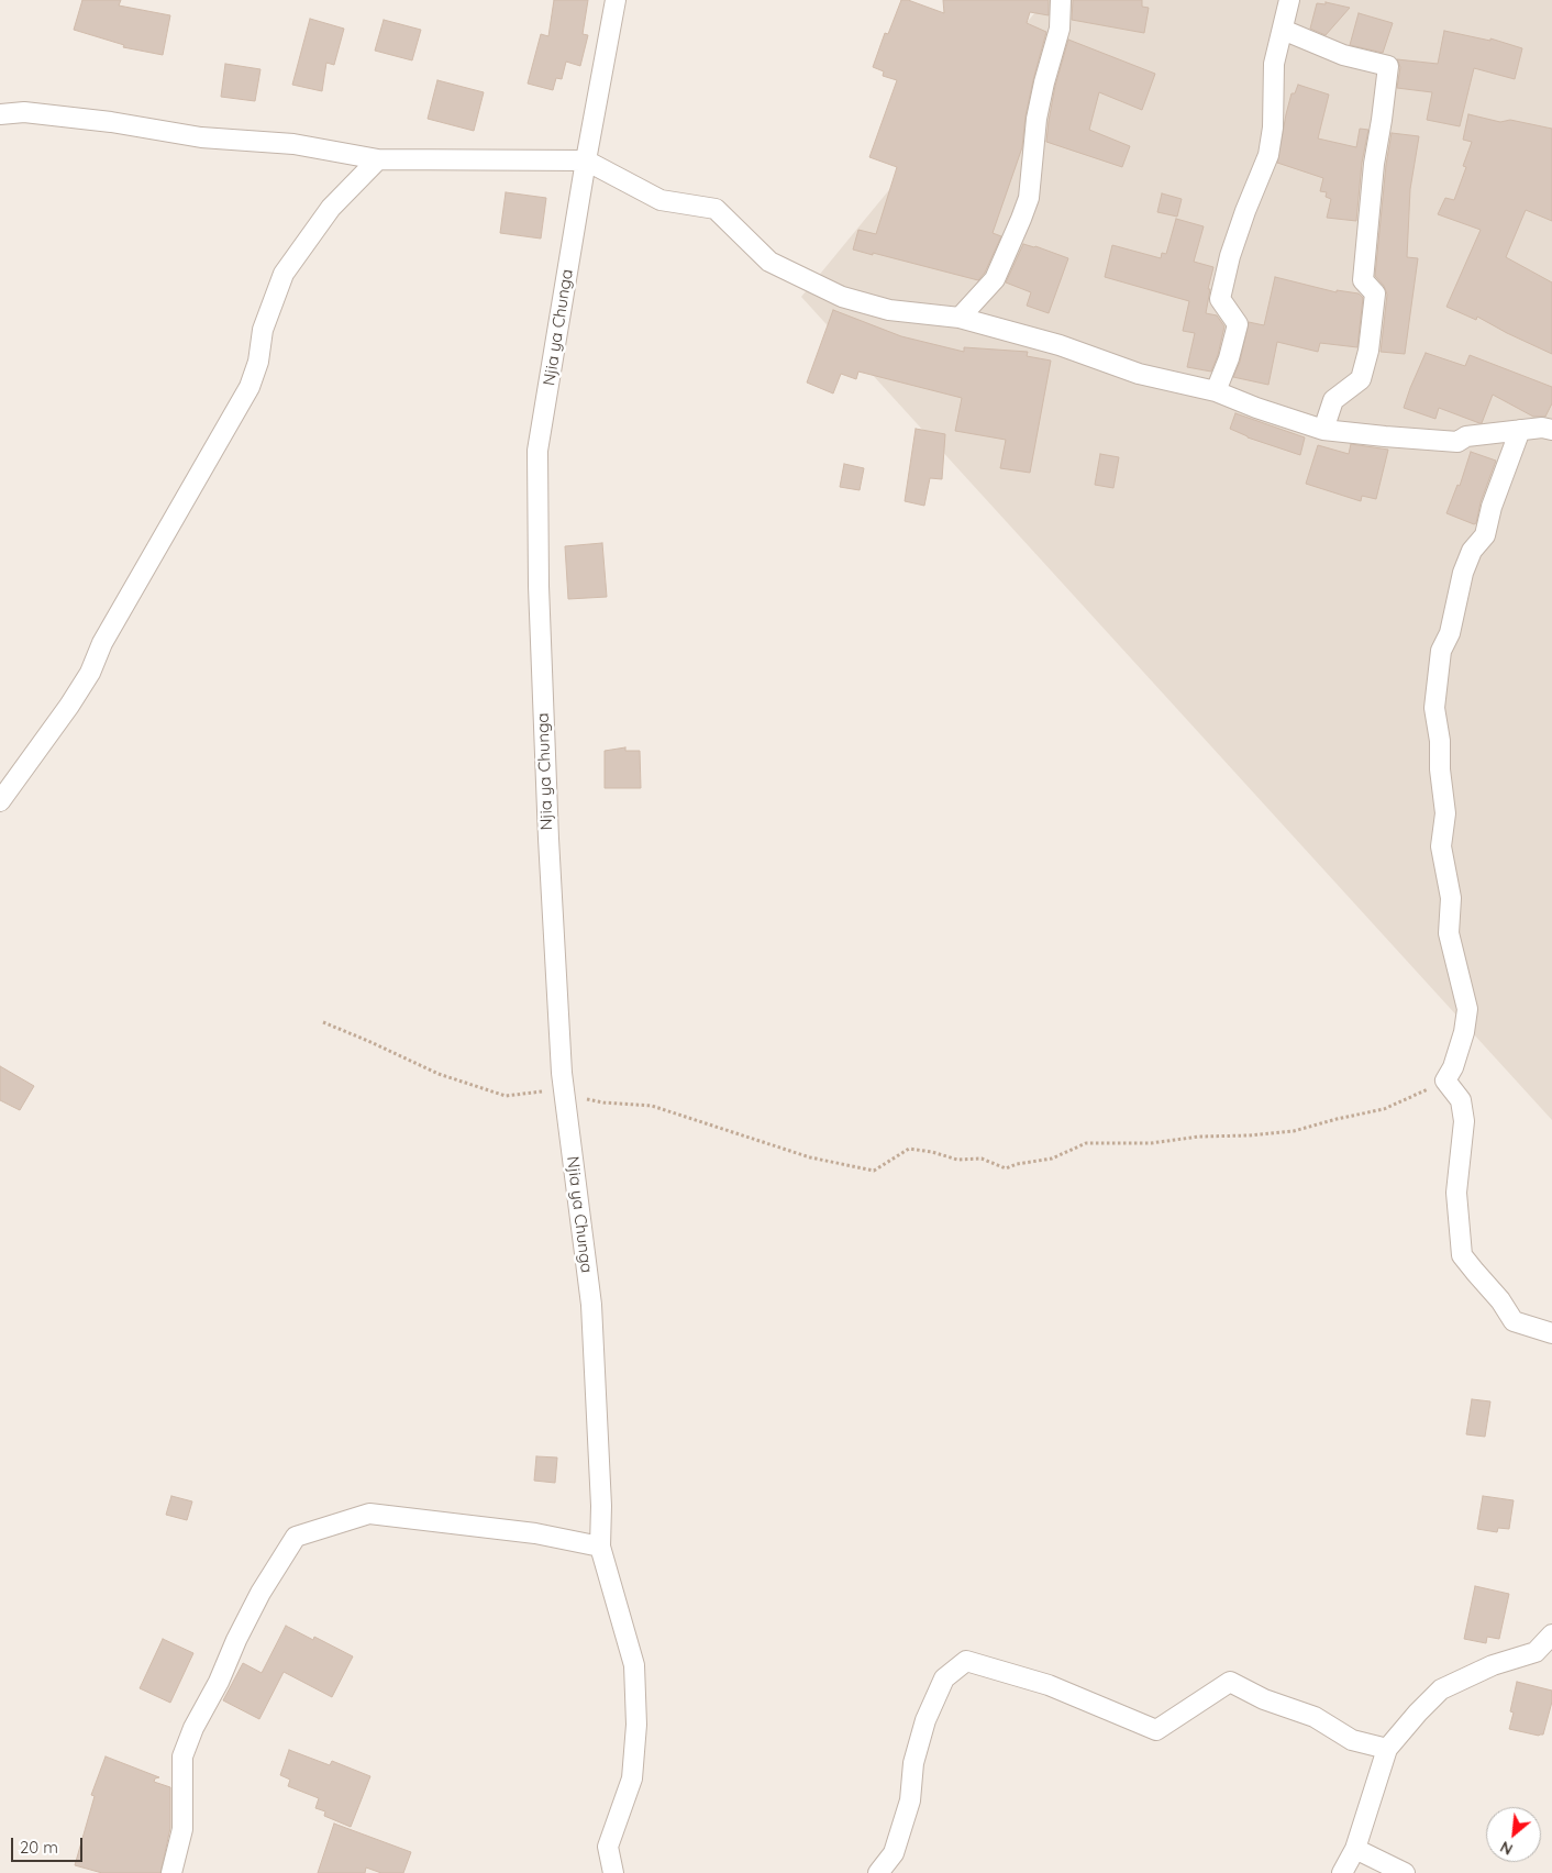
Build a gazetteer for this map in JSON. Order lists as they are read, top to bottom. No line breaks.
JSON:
{"streets":{"street":["Njia ya Chunga"]},"scale_bar":"20 m","north":"bottom left"}
